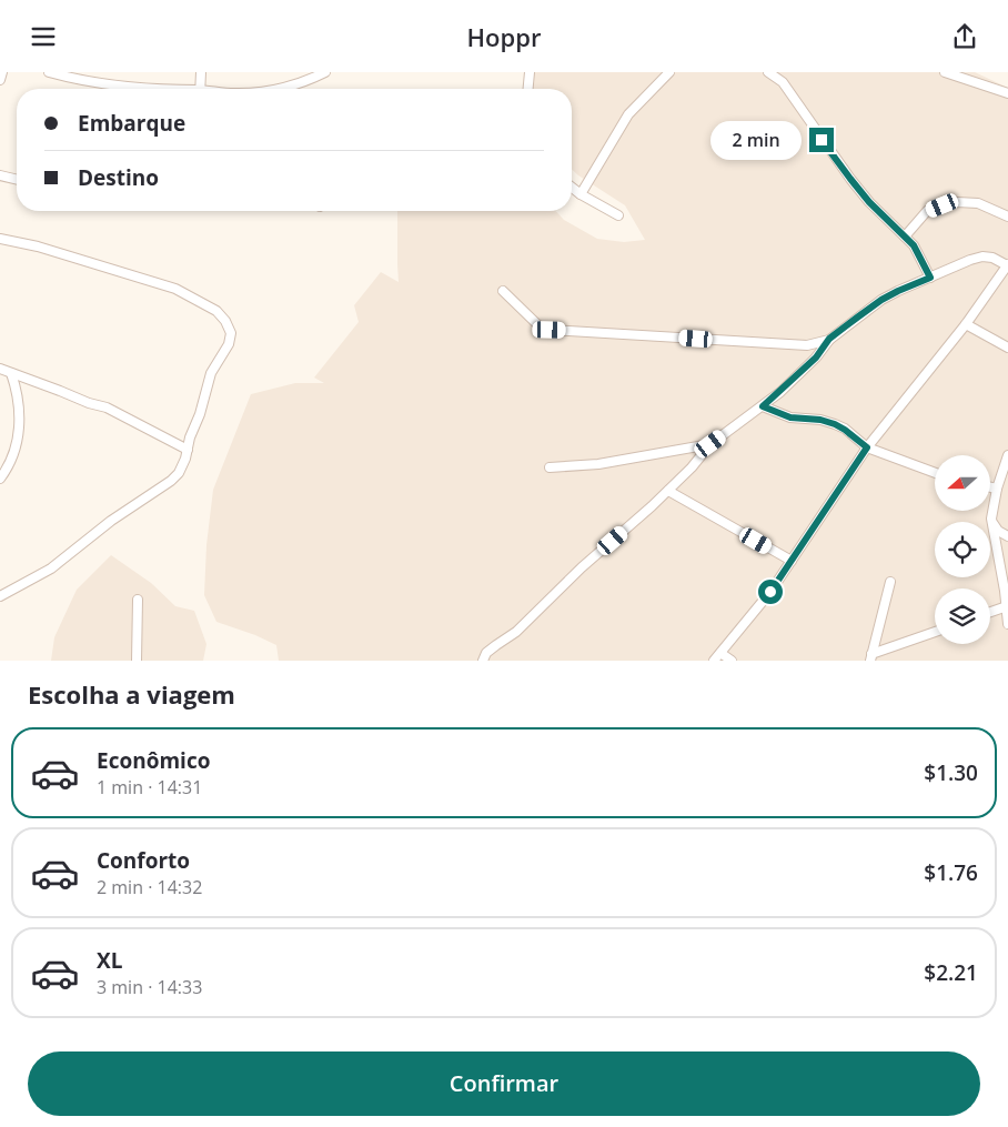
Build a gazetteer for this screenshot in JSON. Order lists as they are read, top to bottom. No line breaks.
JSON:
{"north":"left","page":{"header":"Hoppr","banner":["Embarque","Destino"],"bubble":"2 min","heading":"Escolha a viagem","list":[{"name":"Econômico","note":"1 min · 14:31","value":"$1.30"},{"name":"Conforto","note":"2 min · 14:32","value":"$1.76"},{"name":"XL","note":"3 min · 14:33","value":"$2.21"}],"buttons":"Confirmar"}}
